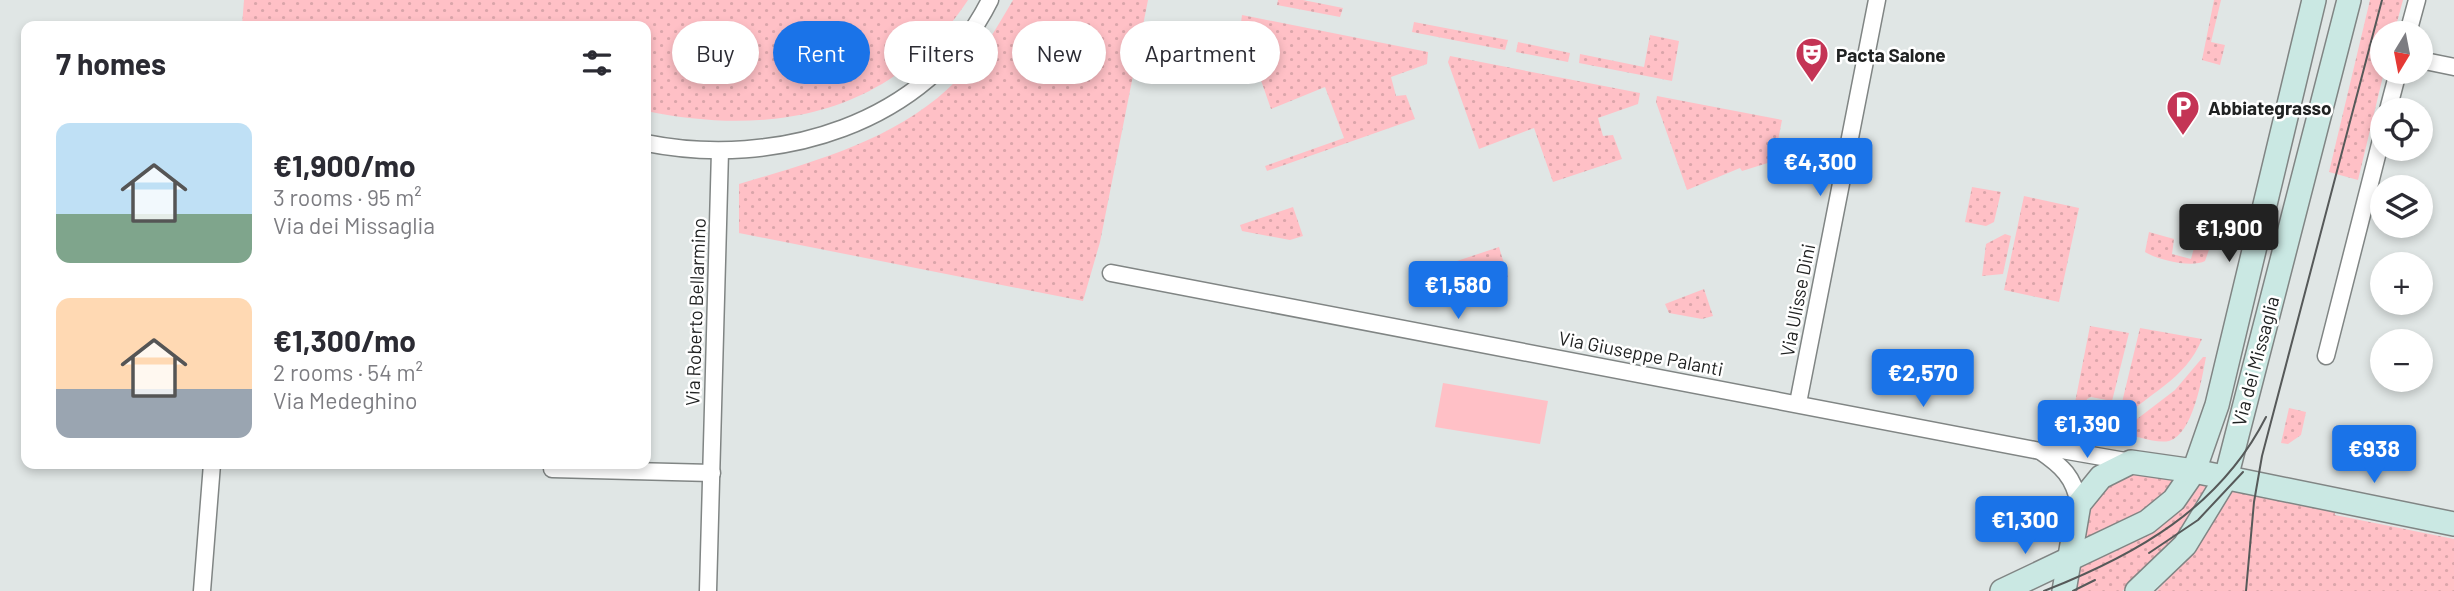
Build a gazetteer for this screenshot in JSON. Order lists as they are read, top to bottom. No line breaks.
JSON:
{"streets":{"main road":["Via dei Missaglia"],"street":["Via Ulisse Dini","Via Roberto Bellarmino","Via Giuseppe Palanti"]},"crossings":[["Via Ulisse Dini","Via Giuseppe Palanti"]],"places":{"theatre":["Pacta Salone"],"parking":["Abbiategrasso"]},"north":"bottom","page":{"map_buttons":["+","−"],"chip":["Buy","Rent","Filters","New","Apartment"],"heading":"7 homes","list":[{"name":"€1,900/mo","note":"3 rooms · 95 m² · Via dei Missaglia"},{"name":"€1,300/mo","note":"2 rooms · 54 m² · Via Medeghino"}],"price":["€4,300","€1,900","€1,580","€2,570","€1,390","€938","€1,300"]}}
